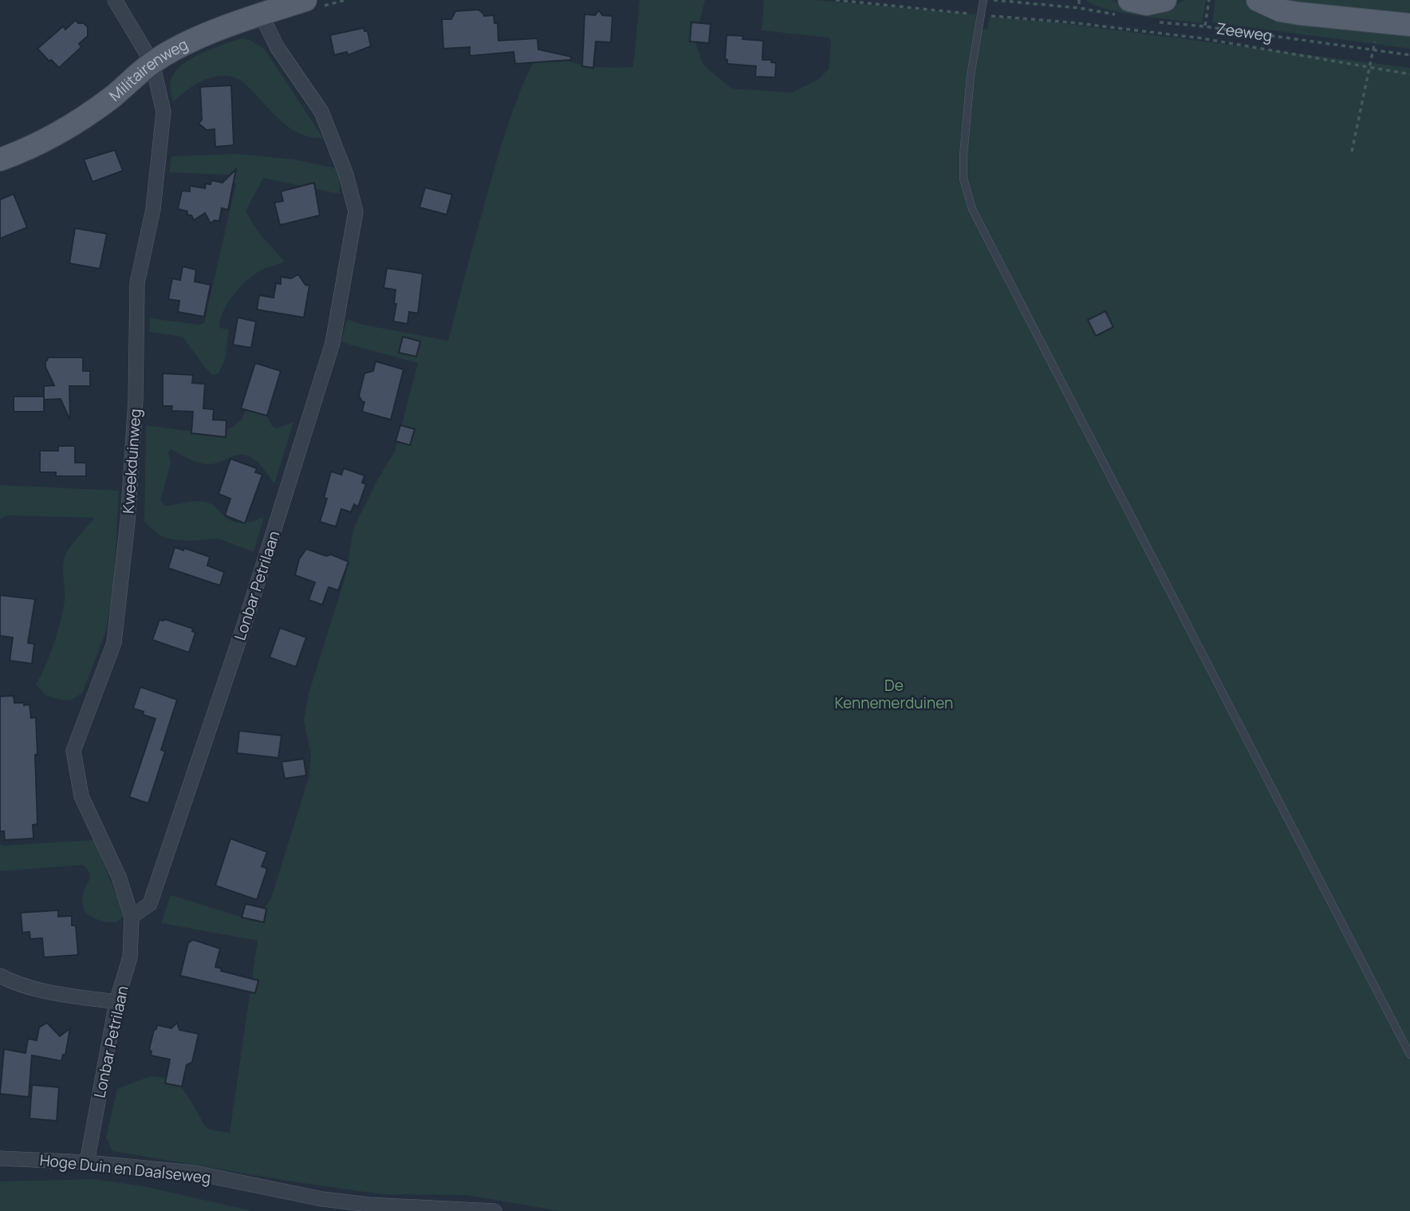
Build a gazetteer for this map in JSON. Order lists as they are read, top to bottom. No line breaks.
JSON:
{"streets":{"main road":["Zeeweg","Militairenweg"],"street":["Kweekduinweg","Lonbar Petrilaan","Hoge Duin en Daalseweg"]},"crossings":[["Militairenweg","Kweekduinweg"],["Militairenweg","Lonbar Petrilaan"],["Kweekduinweg","Lonbar Petrilaan"],["Lonbar Petrilaan","Hoge Duin en Daalseweg"]],"parks":["De Kennemerduinen"]}
